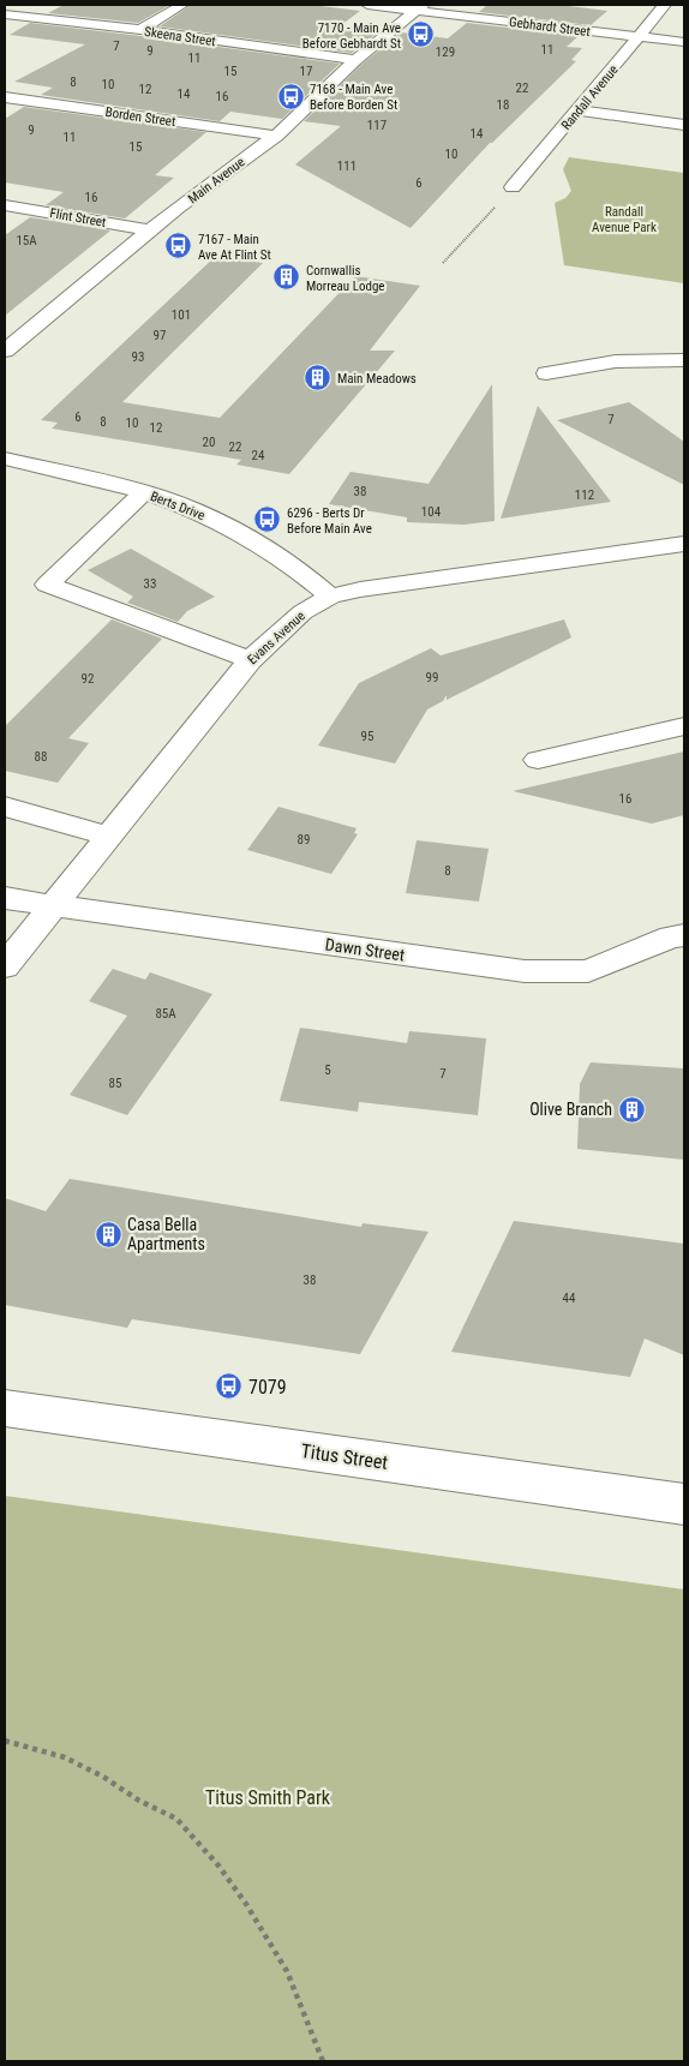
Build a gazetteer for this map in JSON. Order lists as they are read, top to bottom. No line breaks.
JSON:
{"streets":{"street":["Gebhardt Street","Skeena Street","Randall Avenue","Borden Street","Main Avenue","Flint Street","Berts Drive","Evans Avenue","Dawn Street","Titus Street"]},"crossings":[["Gebhardt Street","Randall Avenue"],["Gebhardt Street","Main Avenue"],["Skeena Street","Main Avenue"],["Borden Street","Main Avenue"],["Main Avenue","Flint Street"],["Berts Drive","Evans Avenue"],["Evans Avenue","Dawn Street"]],"parks":["Randall Avenue Park","Titus Smith Park"],"places":{"bus stop":["7170 - Main Ave Before Gebhardt St","7168 - Main Ave Before Borden St","7167 - Main Ave At Flint St","6296 - Berts Dr Before Main Ave","7079"],"building":["Cornwallis Morreau Lodge","Main Meadows","Olive Branch","Casa Bella Apartments"]},"house_numbers":["7","11","9","129","11","15","17","8","10","22","12","14","16","18","117","9","14","11","15","10","111","6","16","15A","101","97","93","6","7","8","10","12","20","22","24","38","112","104","33","99","92","95","88","16","89","8","85A","5","7","85","38","44"]}
